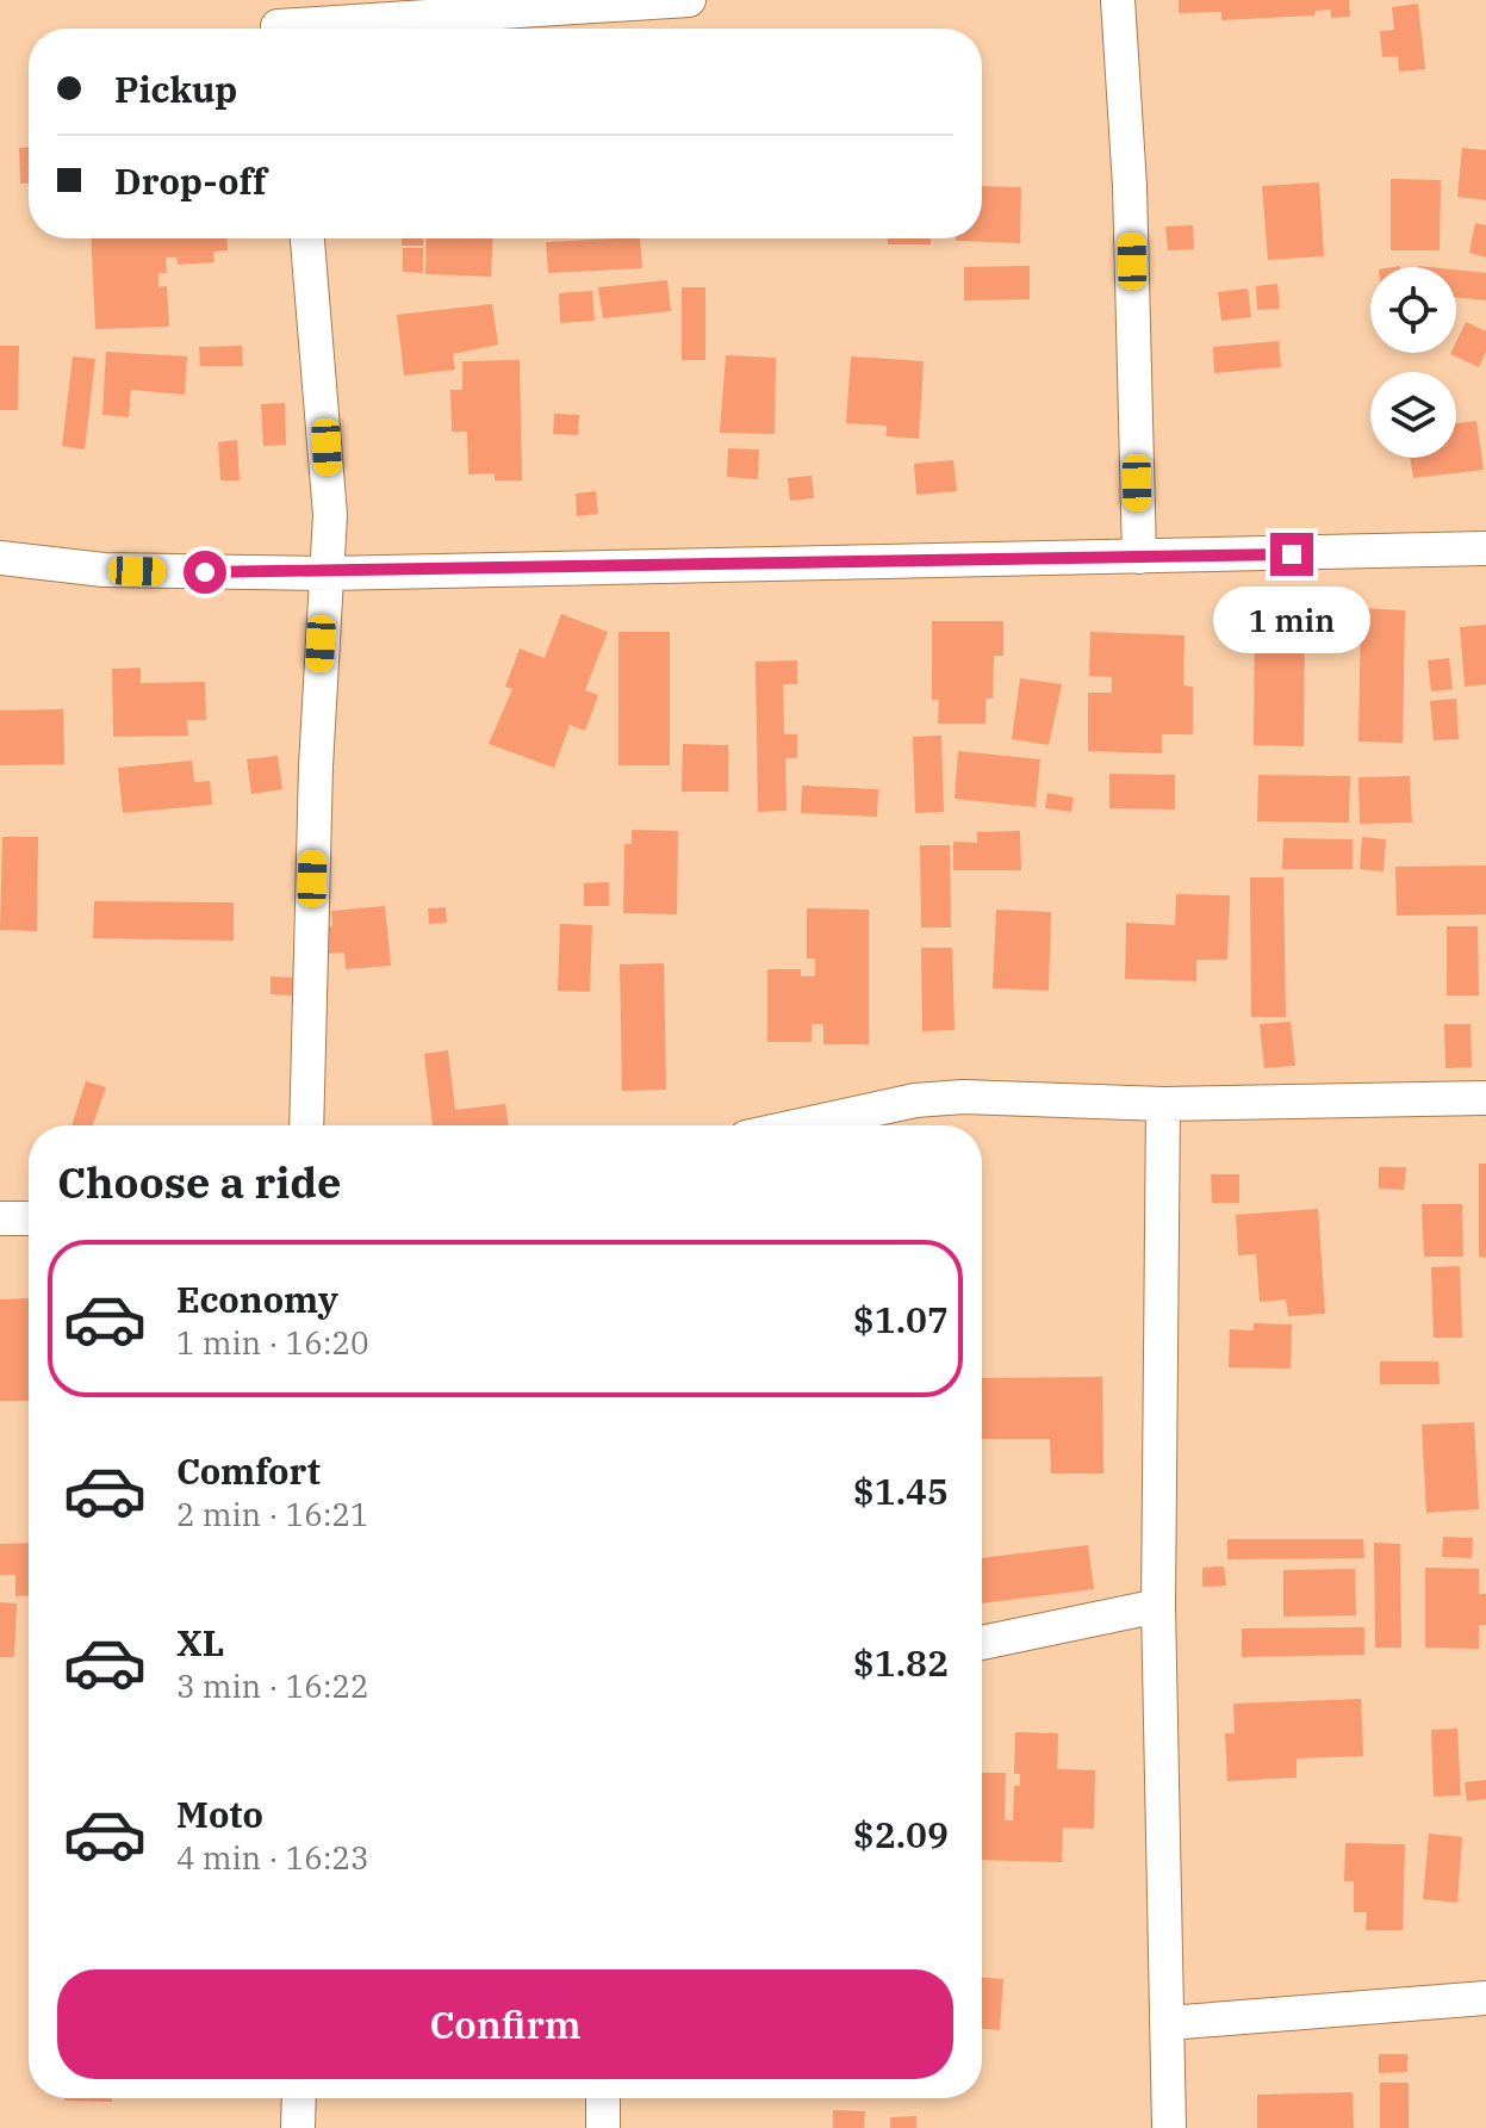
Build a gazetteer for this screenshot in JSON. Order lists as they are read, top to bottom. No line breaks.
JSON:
{"page":{"banner":["Pickup","Drop-off"],"bubble":"1 min","heading":"Choose a ride","list":[{"name":"Economy","note":"1 min · 16:20","value":"$1.07"},{"name":"Comfort","note":"2 min · 16:21","value":"$1.45"},{"name":"XL","note":"3 min · 16:22","value":"$1.82"},{"name":"Moto","note":"4 min · 16:23","value":"$2.09"}],"buttons":"Confirm"}}
